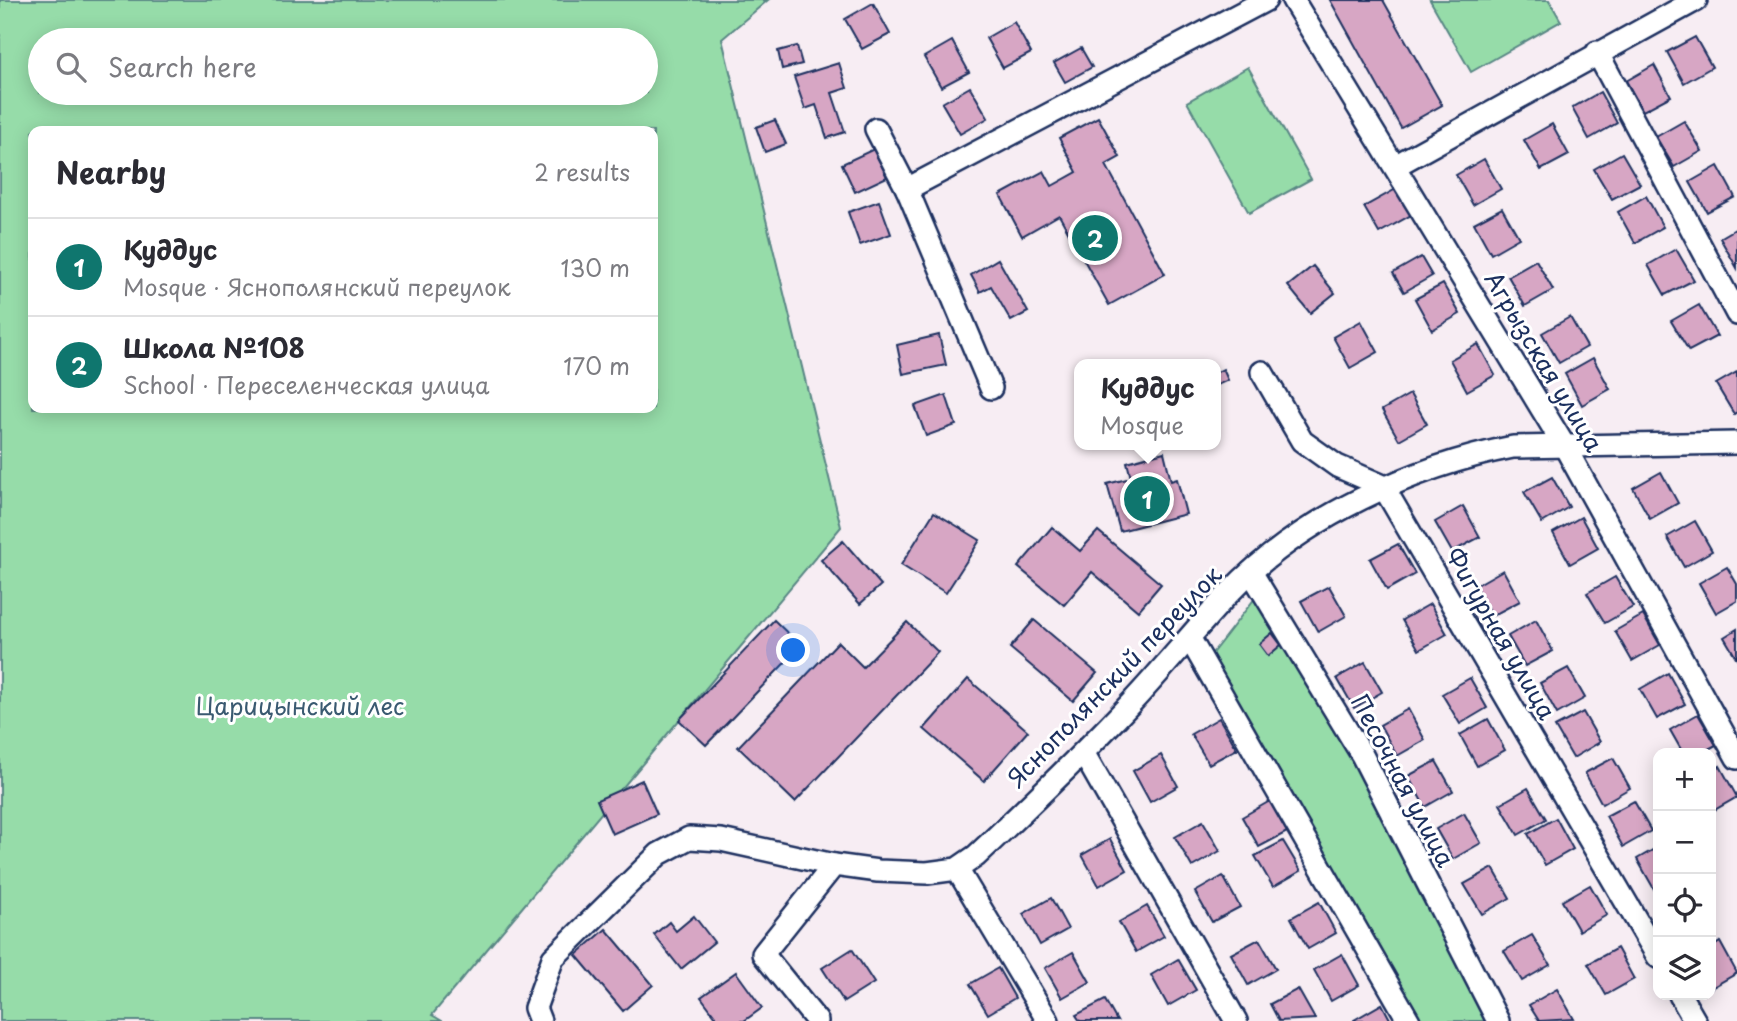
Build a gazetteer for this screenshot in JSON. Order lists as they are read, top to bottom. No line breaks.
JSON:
{"streets":{"street":["Агрызская улица","Фигурная улица","Яснополянский переулок","Песочная улица"]},"crossings":[["Агрызская улица","Яснополянский переулок"],["Фигурная улица","Яснополянский переулок"],["Яснополянский переулок","Песочная улица"]],"parks":["Царицынский лес"],"page":{"search":"Search here","heading":["Nearby","2 results"],"pins":["2","1"],"list":[{"mark":"1","name":"Куддус","note":"Mosque · Яснополянский переулок","value":"130 m"},{"mark":"2","name":"Школа №108","note":"School · Переселенческая улица","value":"170 m"}],"popup":["Куддус","Mosque"],"map_buttons":["+","−"]}}
